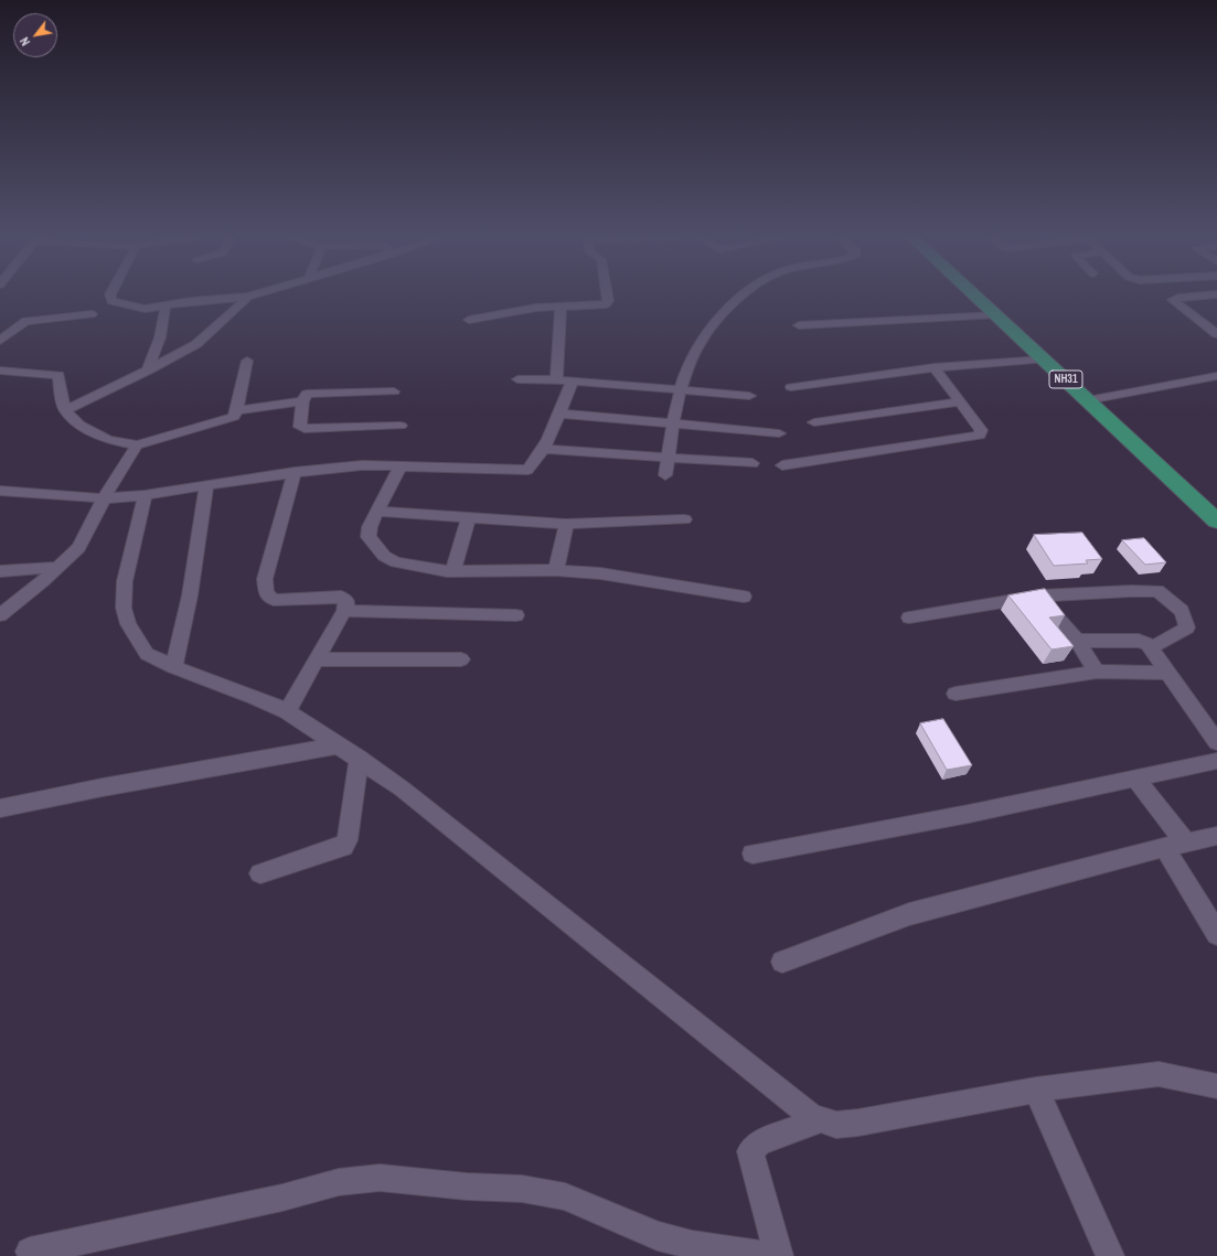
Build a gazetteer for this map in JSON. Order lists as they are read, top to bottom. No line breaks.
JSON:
{"streets":{"highway":["NH31"]},"north":"bottom left"}
